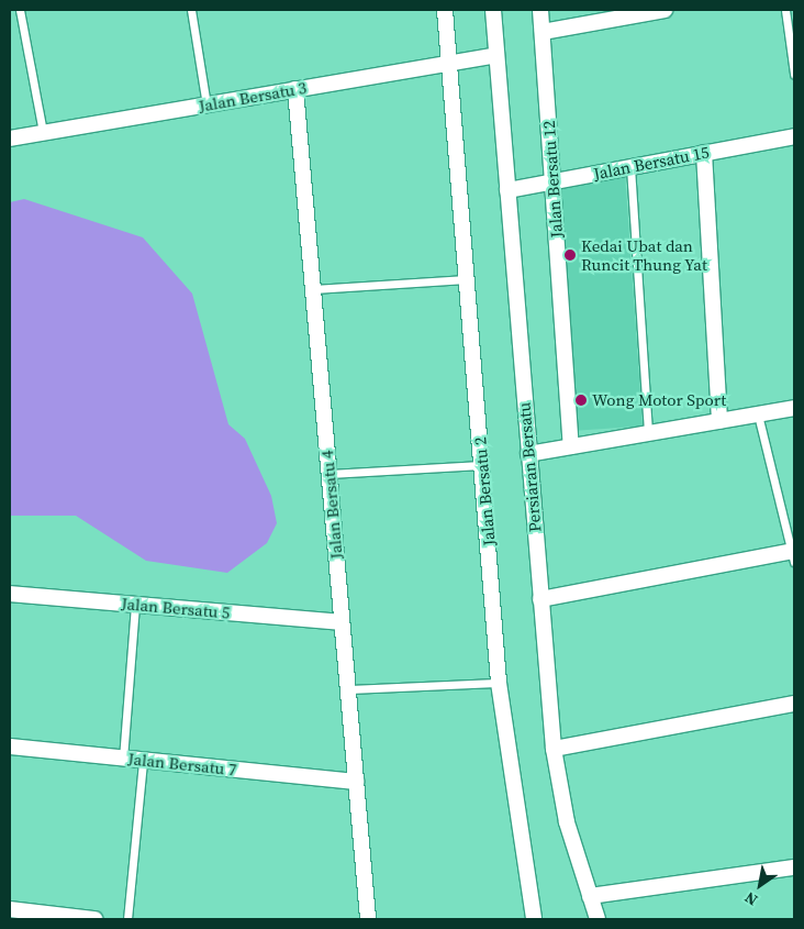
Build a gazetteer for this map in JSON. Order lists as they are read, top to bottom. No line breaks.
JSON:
{"streets":{"street":["Jalan Bersatu 3","Jalan Bersatu 15","Jalan Bersatu 12","Persiaran Bersatu","Jalan Bersatu 2","Jalan Bersatu 4","Jalan Bersatu 5","Jalan Bersatu 7"]},"crossings":[["Jalan Bersatu 3","Persiaran Bersatu"],["Jalan Bersatu 3","Jalan Bersatu 2"],["Jalan Bersatu 3","Jalan Bersatu 4"],["Jalan Bersatu 15","Jalan Bersatu 12"],["Jalan Bersatu 15","Persiaran Bersatu"],["Jalan Bersatu 4","Jalan Bersatu 5"],["Jalan Bersatu 4","Jalan Bersatu 7"]],"places":["Kedai Ubat dan Runcit Thung Yat","Wong Motor Sport"],"north":"bottom left"}
